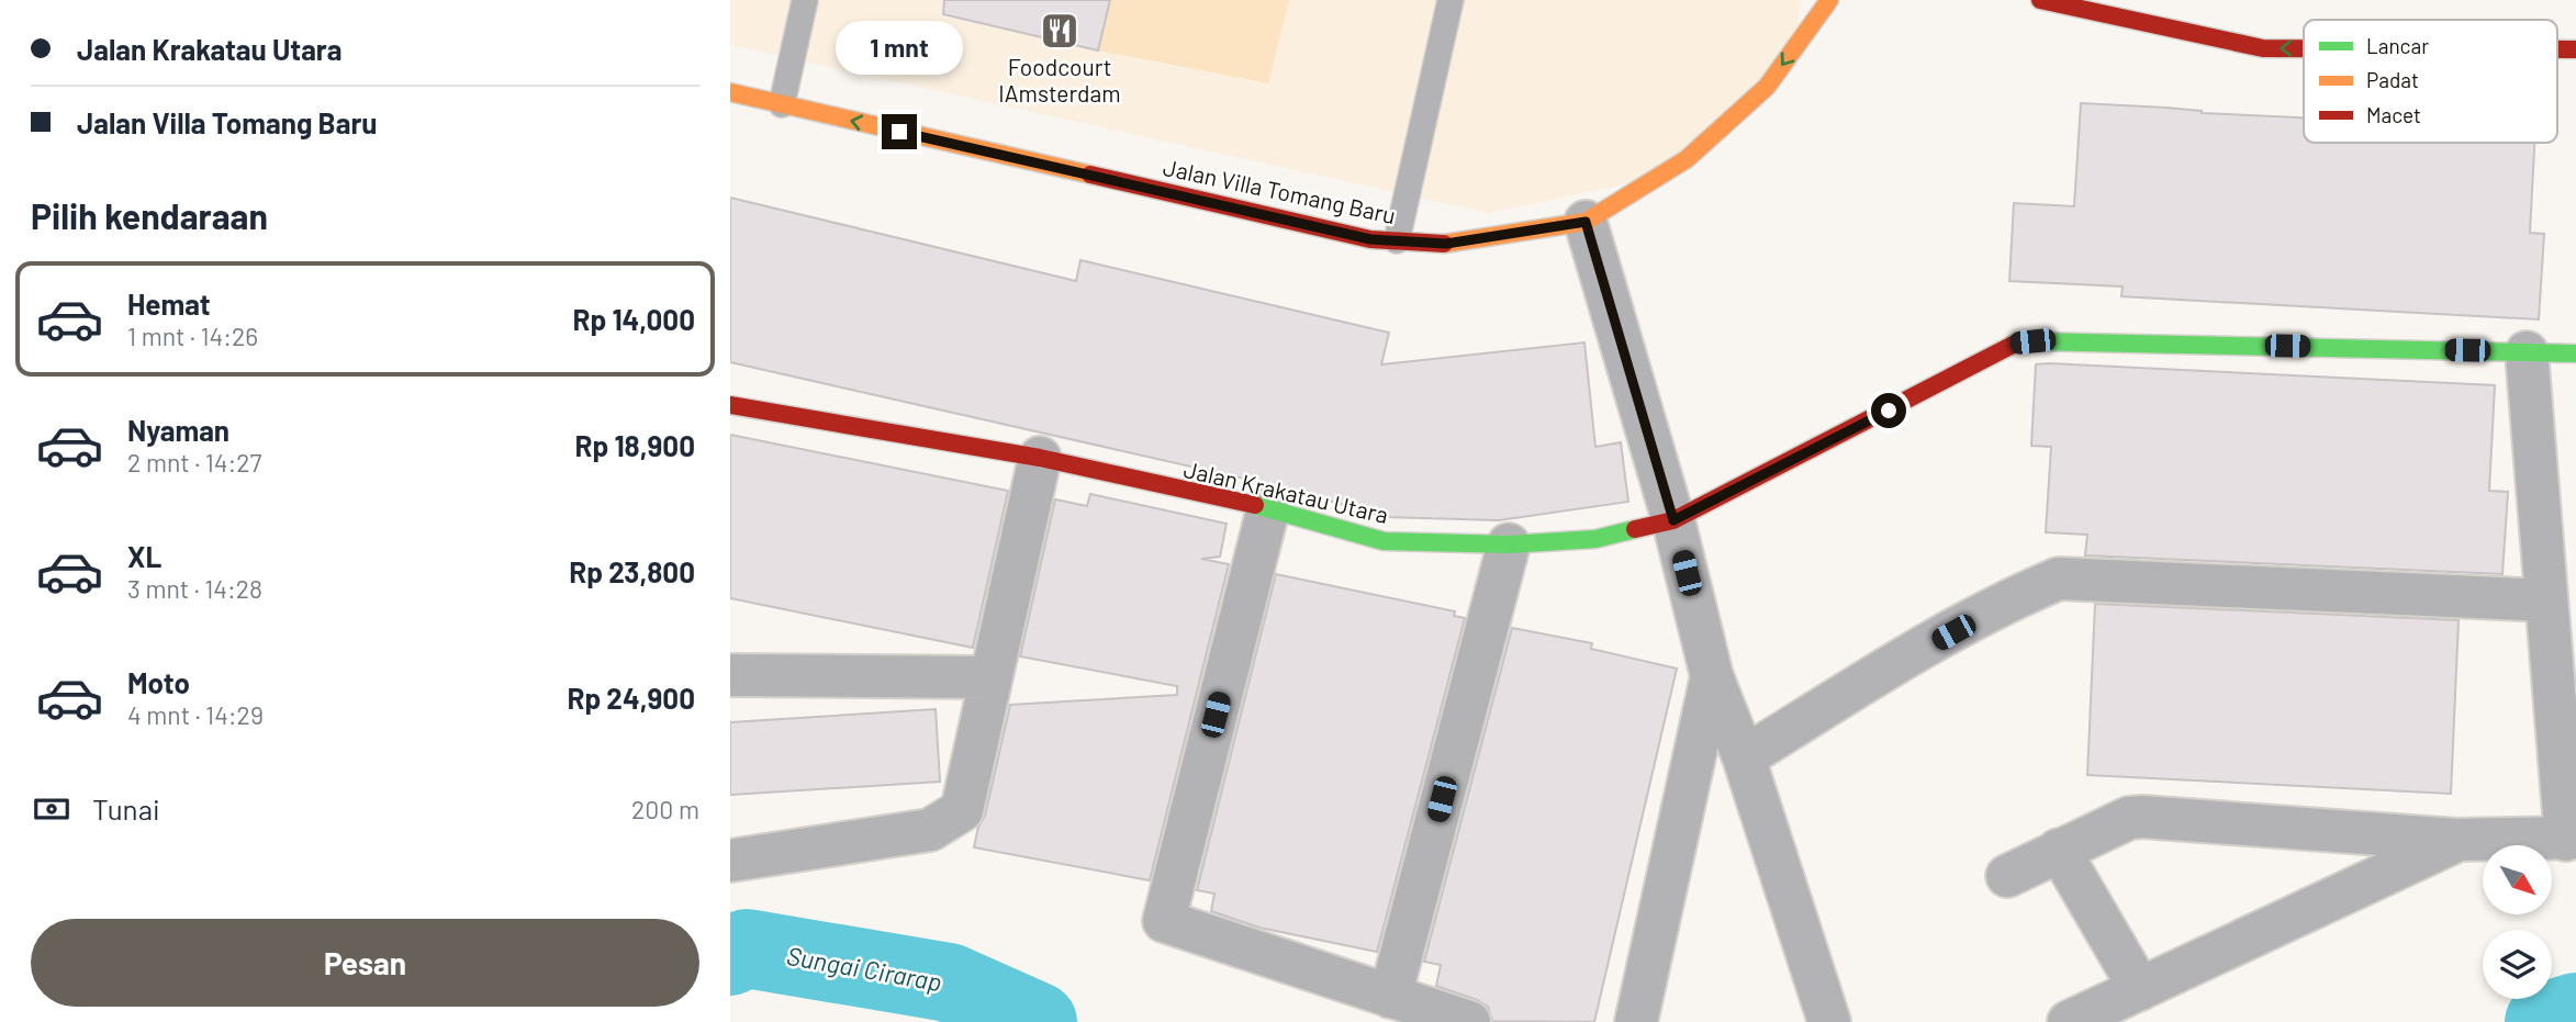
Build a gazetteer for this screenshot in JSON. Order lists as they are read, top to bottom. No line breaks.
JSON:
{"streets":{"street":["Jalan Villa Tomang Baru","Jalan Krakatau Utara"]},"one_way":["Jalan Villa Tomang Baru"],"water":["Sungai Cirarap"],"places":{"restaurant":["Foodcourt IAmsterdam"]},"legend":["Lancar","Padat","Macet"],"north":"bottom right","page":{"banner":["Jalan Krakatau Utara","Jalan Villa Tomang Baru"],"bubble":"1 mnt","heading":"Pilih kendaraan","list":[{"name":"Hemat","note":"1 mnt · 14:26","value":"Rp 14,000"},{"name":"Nyaman","note":"2 mnt · 14:27","value":"Rp 18,900"},{"name":"XL","note":"3 mnt · 14:28","value":"Rp 23,800"},{"name":"Moto","note":"4 mnt · 14:29","value":"Rp 24,900"}],"pay":["Tunai","200 m"],"buttons":"Pesan"}}
